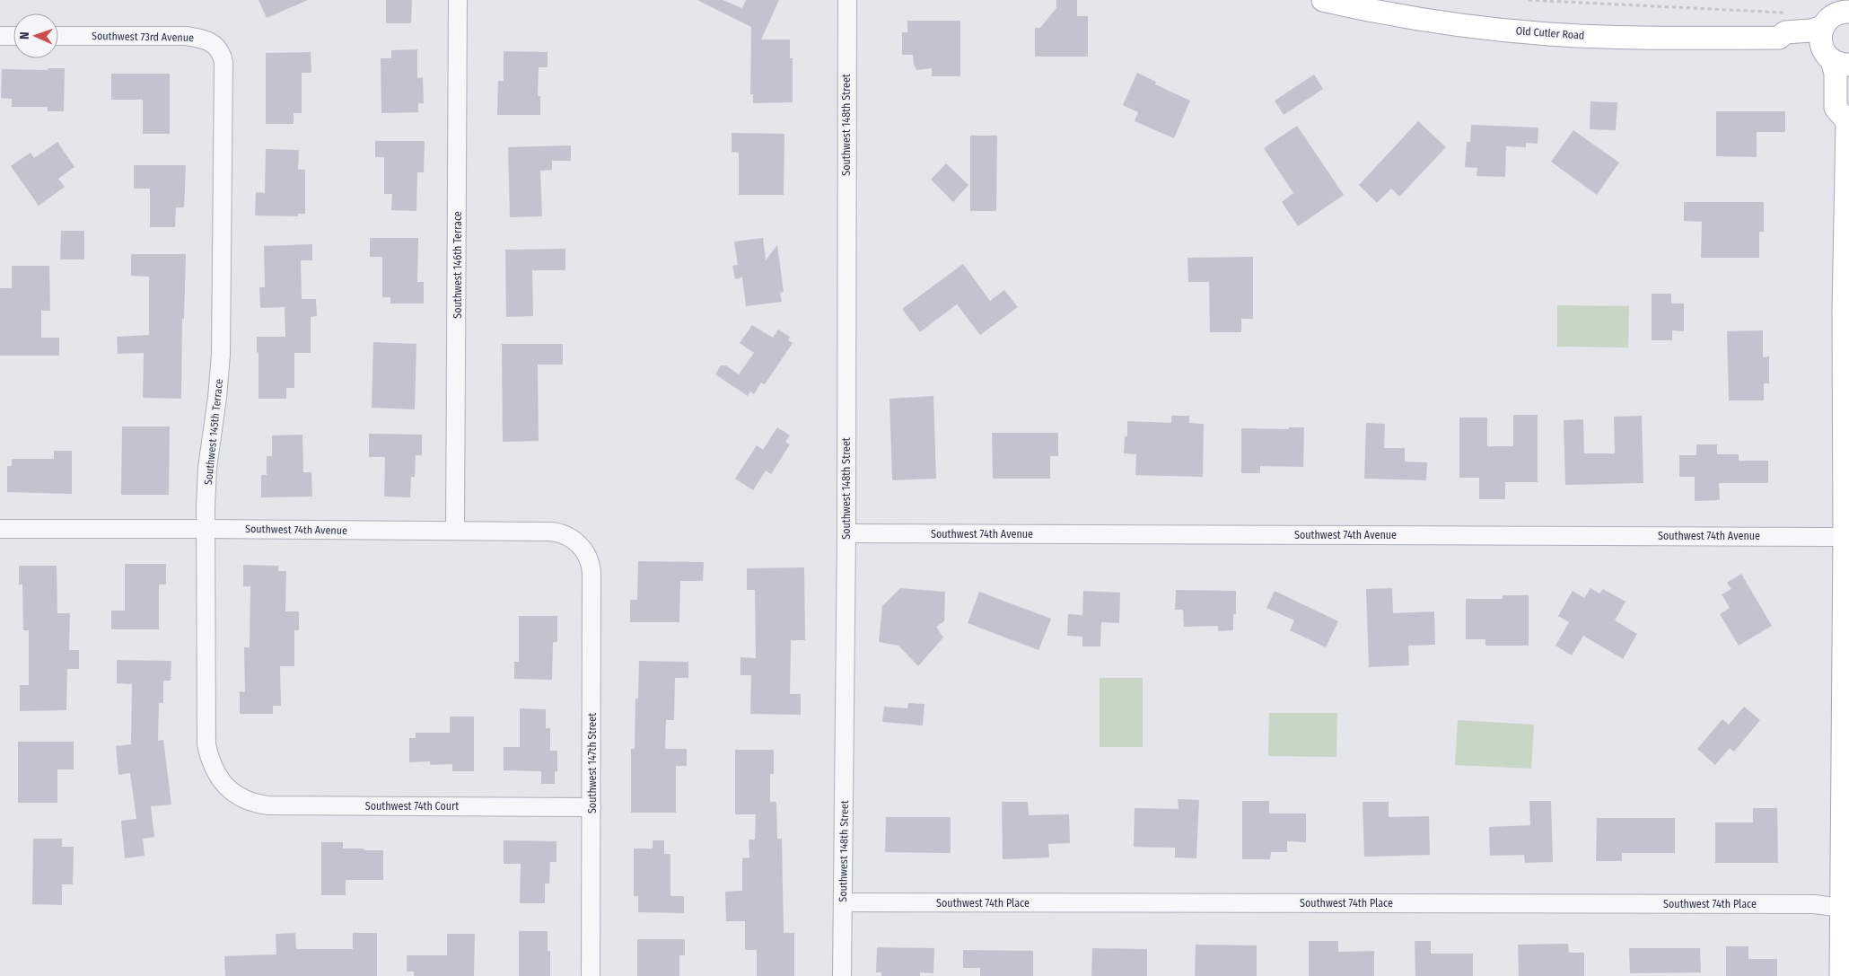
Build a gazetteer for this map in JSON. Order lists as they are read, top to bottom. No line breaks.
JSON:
{"streets":{"main road":["Old Cutler Road"],"street":["Southwest 73rd Avenue","Southwest 148th Street","Southwest 146th Terrace","Southwest 145th Terrace","Southwest 74th Avenue","Southwest 147th Street","Southwest 74th Court","Southwest 74th Place"]},"crossings":[["Southwest 73rd Avenue","Southwest 145th Terrace"],["Southwest 148th Street","Southwest 74th Avenue"],["Southwest 148th Street","Southwest 74th Place"],["Southwest 146th Terrace","Southwest 74th Avenue"],["Southwest 145th Terrace","Southwest 74th Avenue"],["Southwest 145th Terrace","Southwest 74th Court"],["Southwest 74th Avenue","Southwest 147th Street"],["Southwest 147th Street","Southwest 74th Court"]],"north":"left"}
